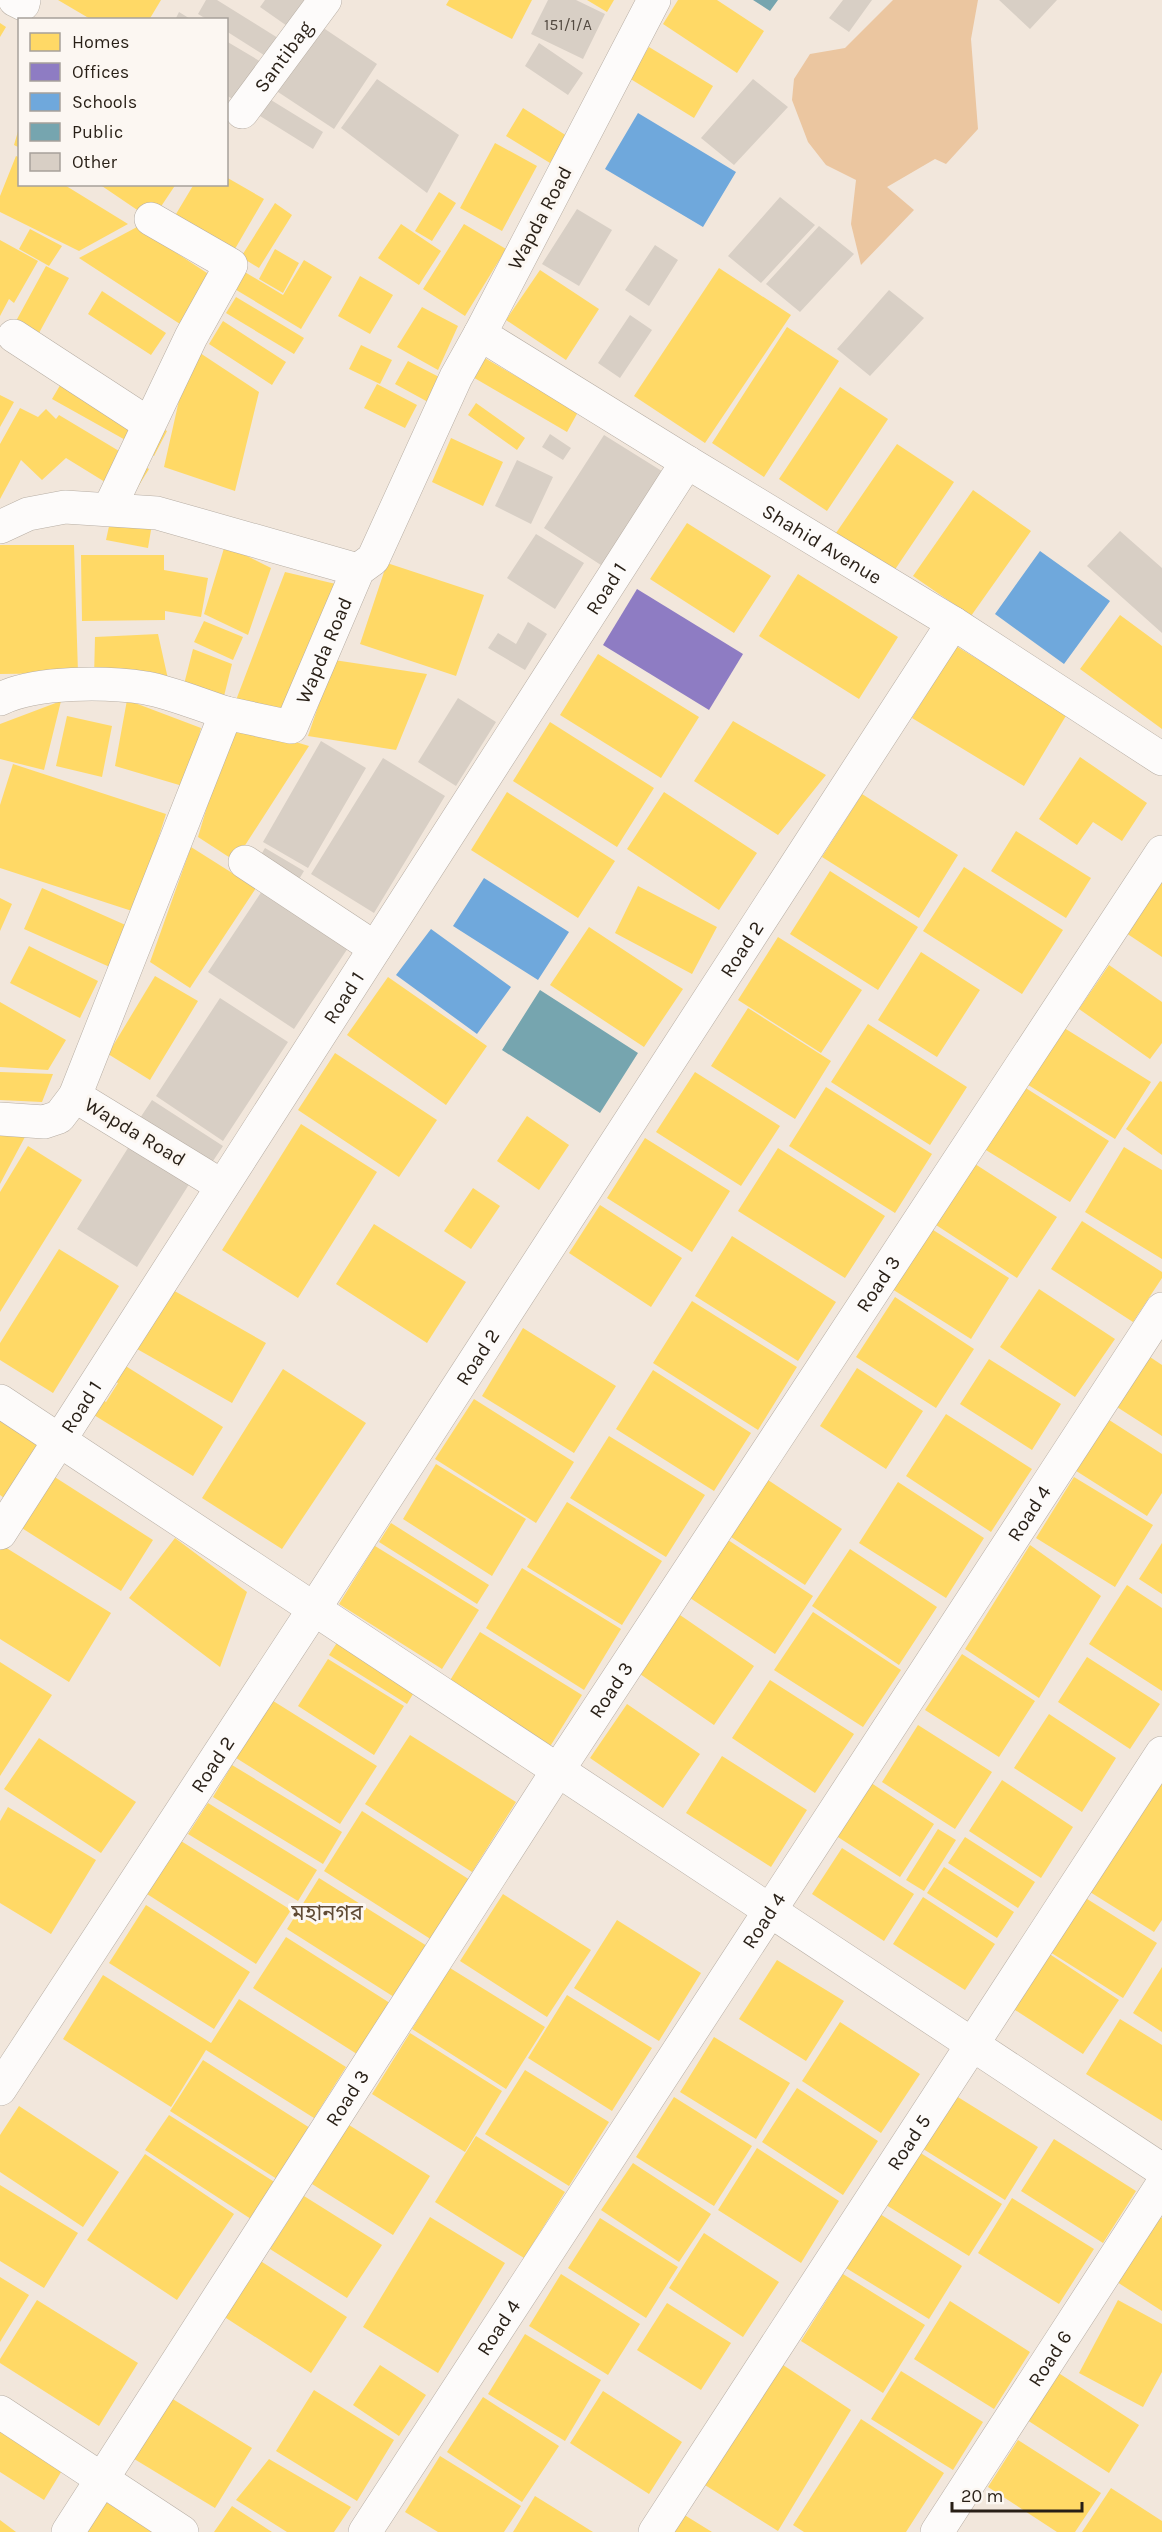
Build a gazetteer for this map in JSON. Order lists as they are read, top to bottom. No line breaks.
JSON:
{"streets":{"street":["Santibag","Wapda Road","Shahid Avenue","Road 1","Road 2","Road 3","Road 4","Road 5","Road 6"]},"crossings":[["Wapda Road","Shahid Avenue"],["Wapda Road","Road 1"],["Shahid Avenue","Road 1"],["Shahid Avenue","Road 2"]],"districts":["মহানগর"],"house_numbers":["151/1/A"],"legend":["Homes","Offices","Schools","Public","Other"],"scale_bar":"20 m"}
